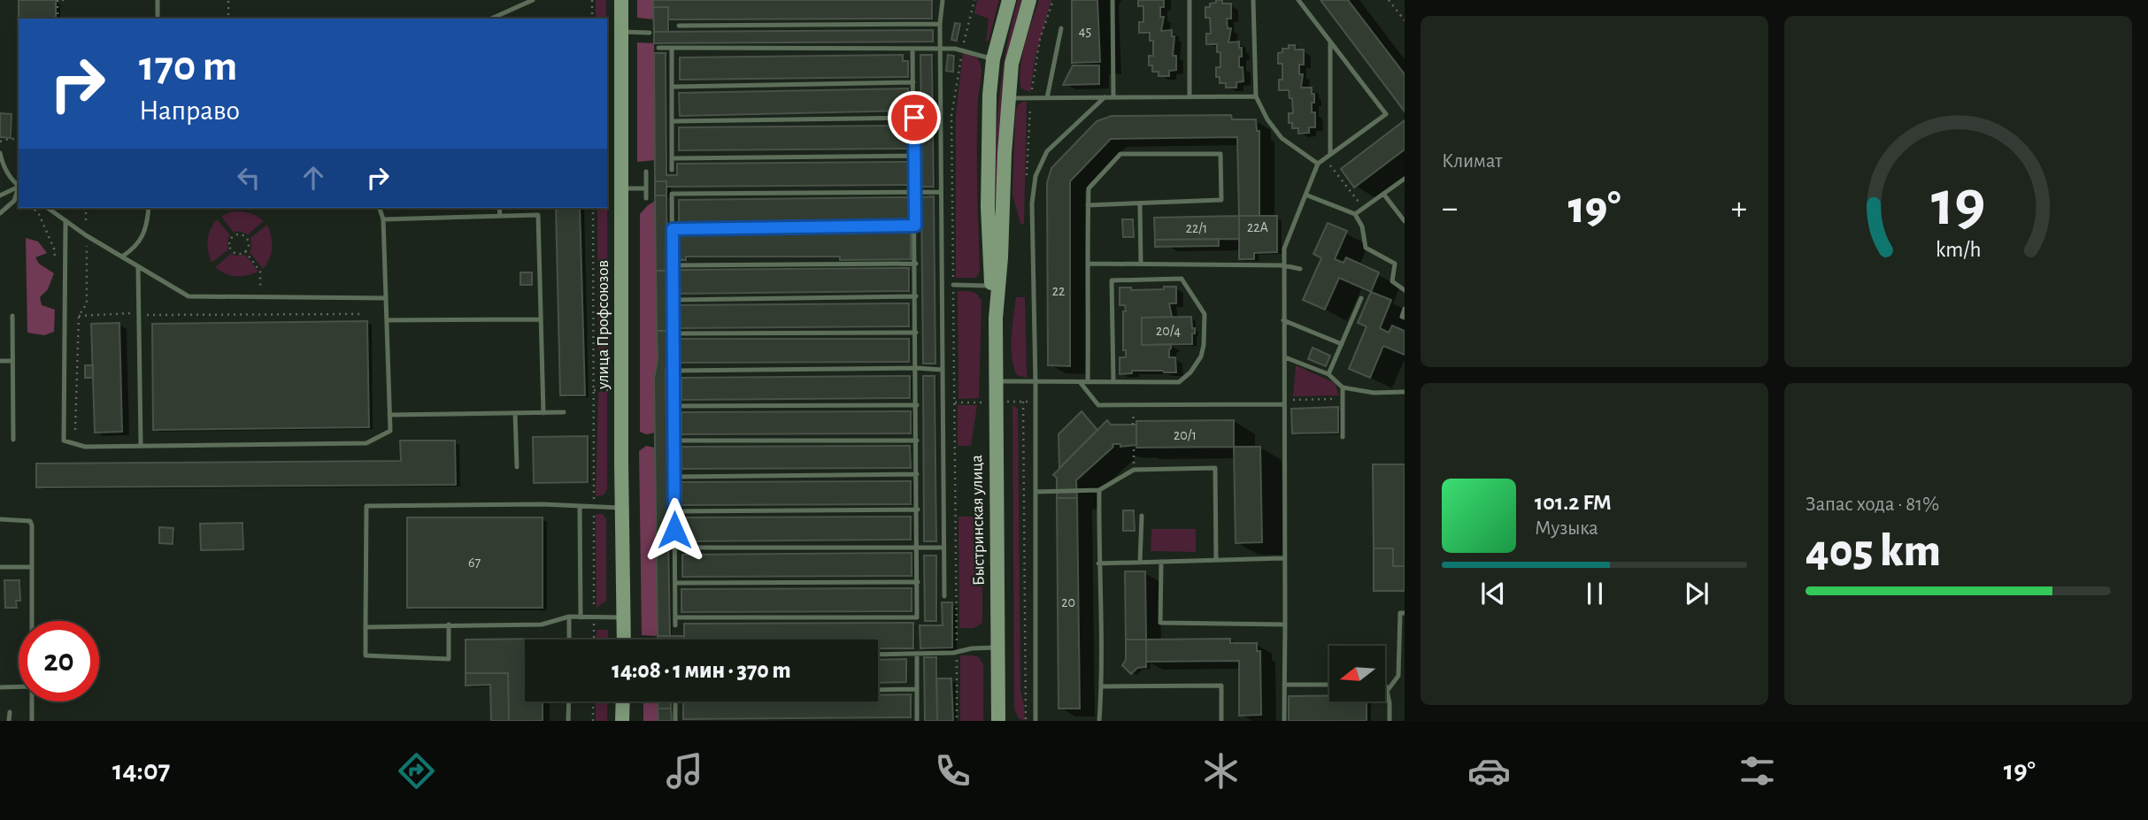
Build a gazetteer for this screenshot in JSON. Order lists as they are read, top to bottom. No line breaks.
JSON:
{"streets":{"main road":["улица Профсоюзов","Быстринская улица"]},"house_numbers":["45","22А","22/1","22","20/4","20/1","67","20"],"north":"left","page":{"tile":["Климат",["Запас хода · 81%","405 km"]],"turn":["170 m","Направо"],"heat":["−","19°","+"],"song":["101.2 FM","Музыка"],"limit":"20","trip":"14:08 · 1 мин · 370 m","tabs":["14:07","19°"],"gauge":["19","km/h"]}}
